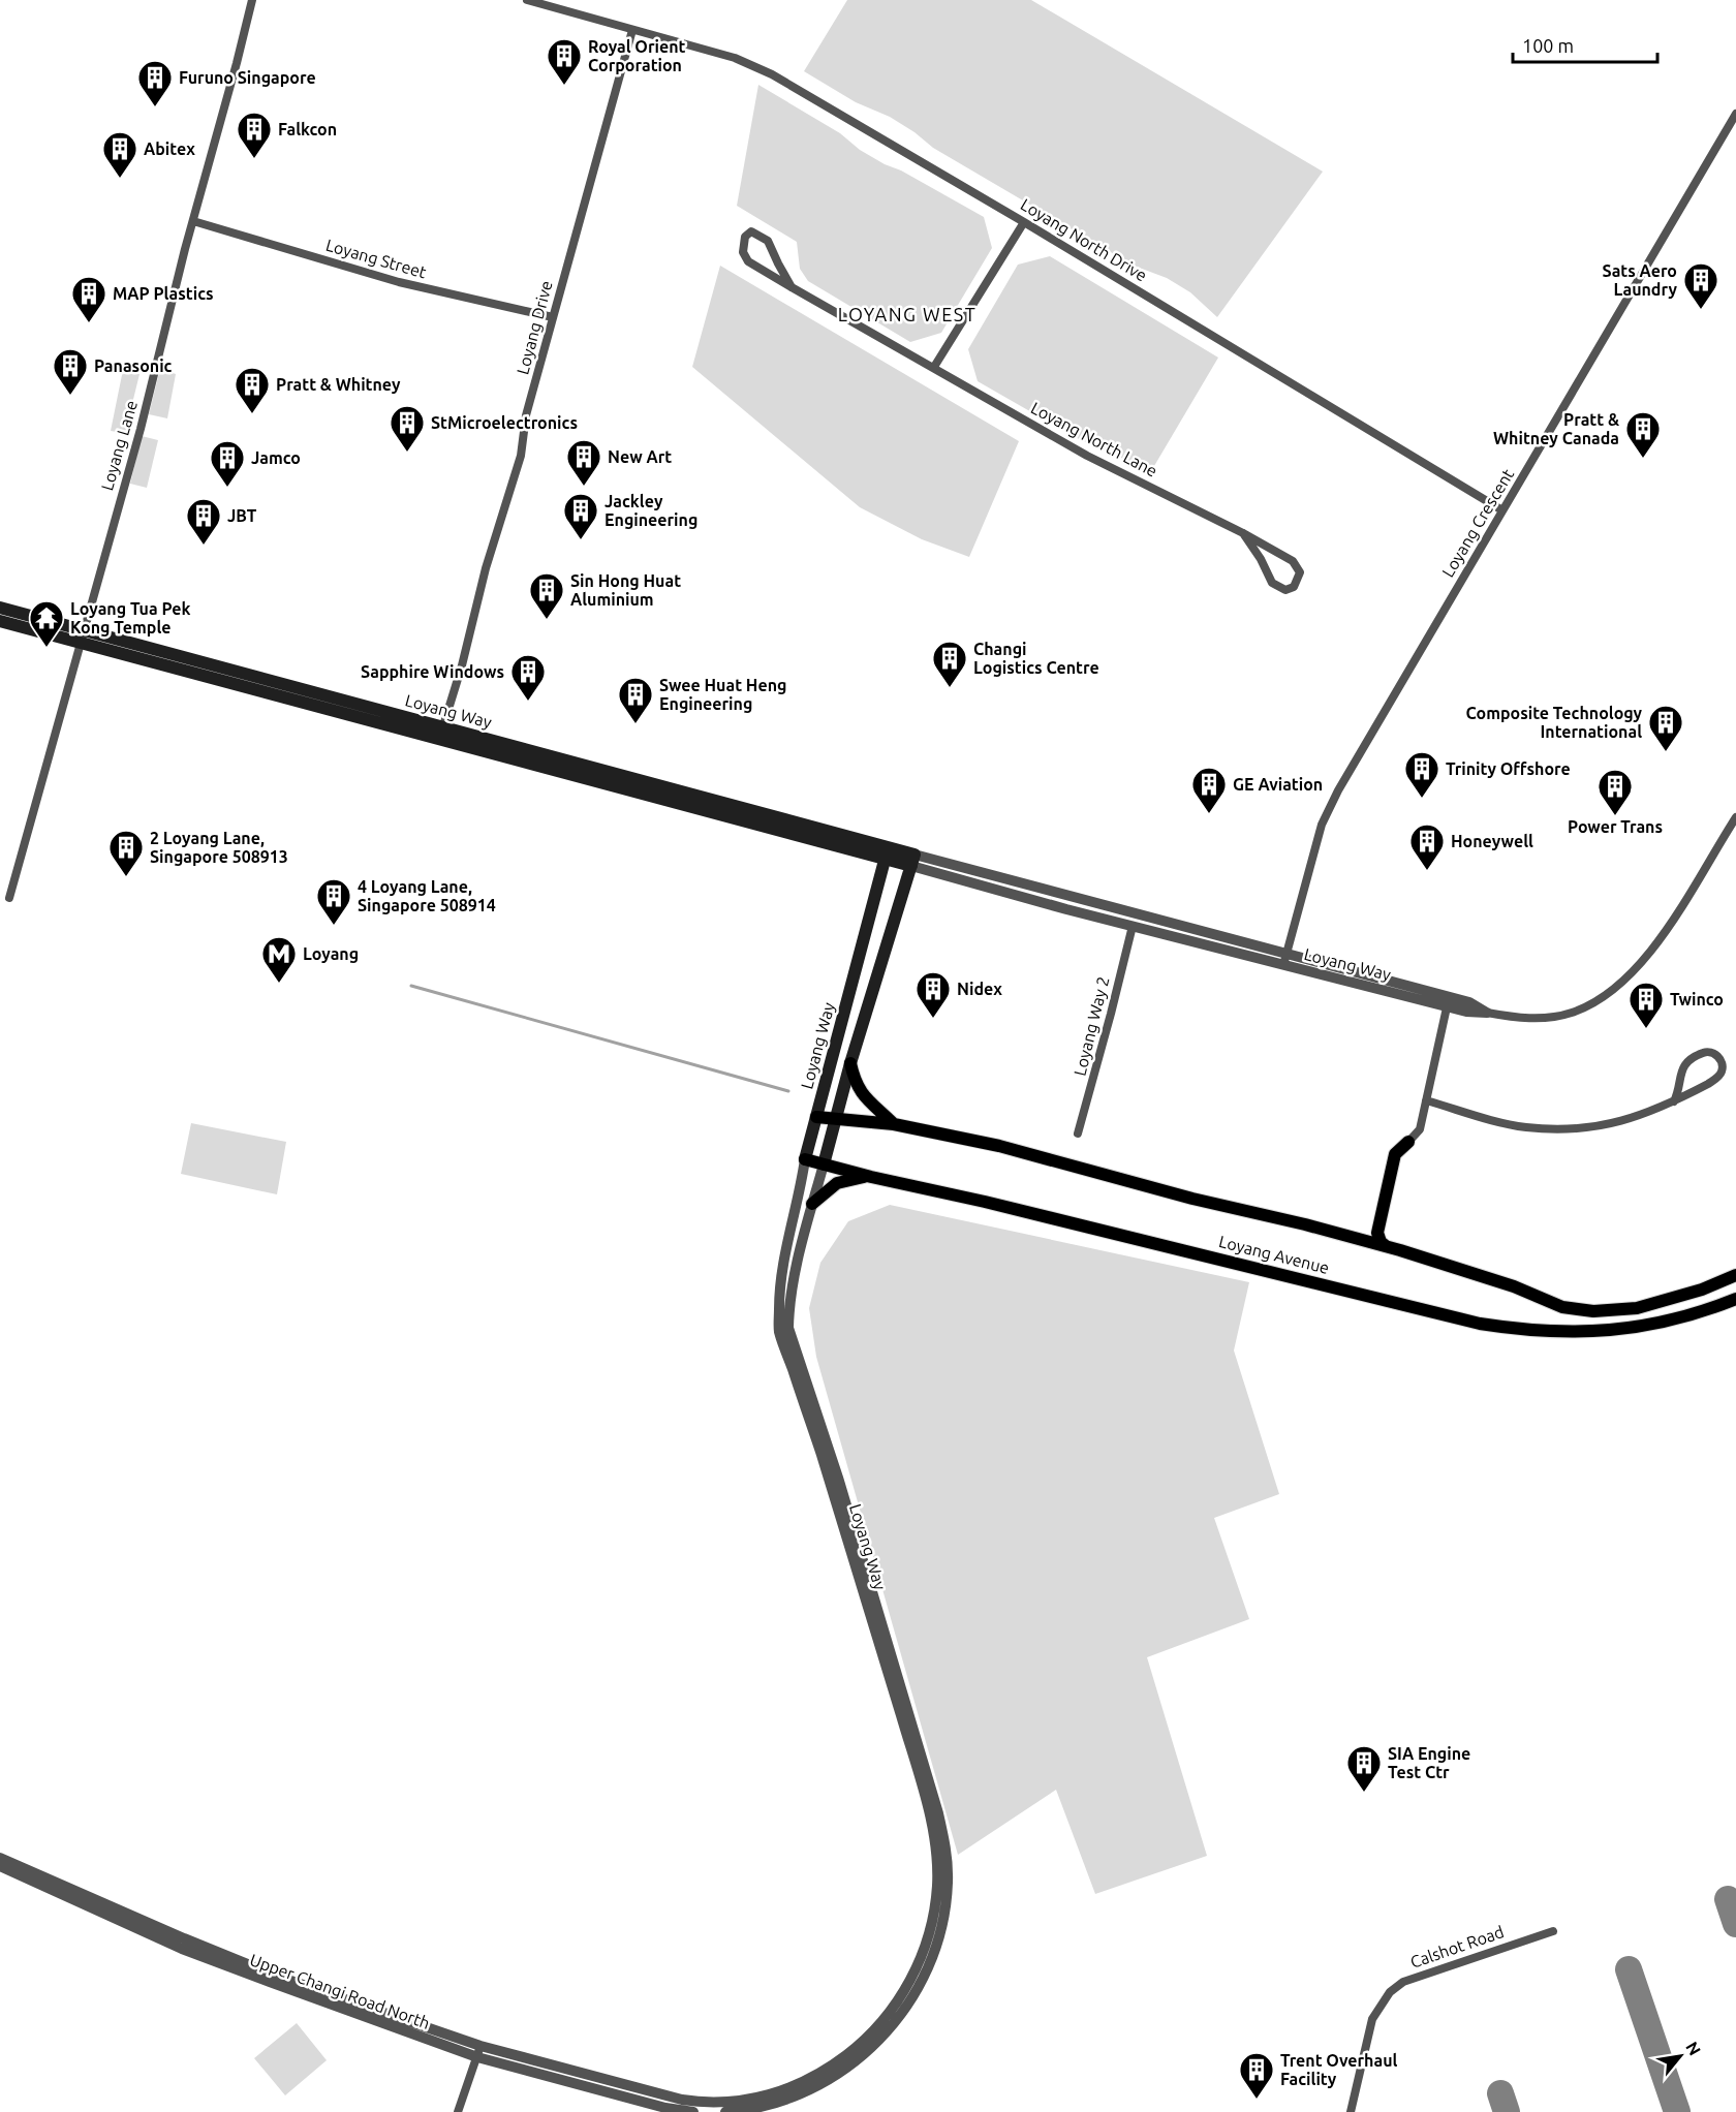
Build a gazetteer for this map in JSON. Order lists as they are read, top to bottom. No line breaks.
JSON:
{"streets":{"main road":["Loyang Way","Loyang Avenue"],"street":["Loyang North Drive","Loyang Street","Loyang Drive","Loyang North Lane","Loyang Lane","Loyang Crescent","Loyang Way 2","Calshot Road","Upper Changi Road North"]},"crossings":[["Loyang North Drive","Loyang Drive"],["Loyang North Drive","Loyang Crescent"],["Loyang Street","Loyang Drive"],["Loyang Street","Loyang Lane"],["Loyang Drive","Loyang Way"],["Loyang Lane","Loyang Way"],["Loyang Crescent","Loyang Way"],["Loyang Way","Loyang Way 2"],["Loyang Way","Loyang Avenue"],["Loyang Way","Upper Changi Road North"]],"districts":["LOYANG WEST"],"places":{"building":["Royal Orient Corporation","Furuno Singapore","Falkcon","Abitex","Sats Aero Laundry","MAP Plastics","Panasonic","Pratt & Whitney","StMicroelectronics","Pratt & Whitney Canada","New Art","Jamco","Jackley Engineering","JBT","Sin Hong Huat Aluminium","Changi Logistics Centre","Sapphire Windows","Swee Huat Heng Engineering","Composite Technology International","Trinity Offshore","GE Aviation","Power Trans","Honeywell","2 Loyang Lane, Singapore 508913","4 Loyang Lane, Singapore 508914","Nidex","Twinco","SIA Engine Test Ctr","Trent Overhaul Facility"],"temple":["Loyang Tua Pek Kong Temple"],"metro station":["Loyang"]},"scale_bar":"100 m","north":"top right"}
